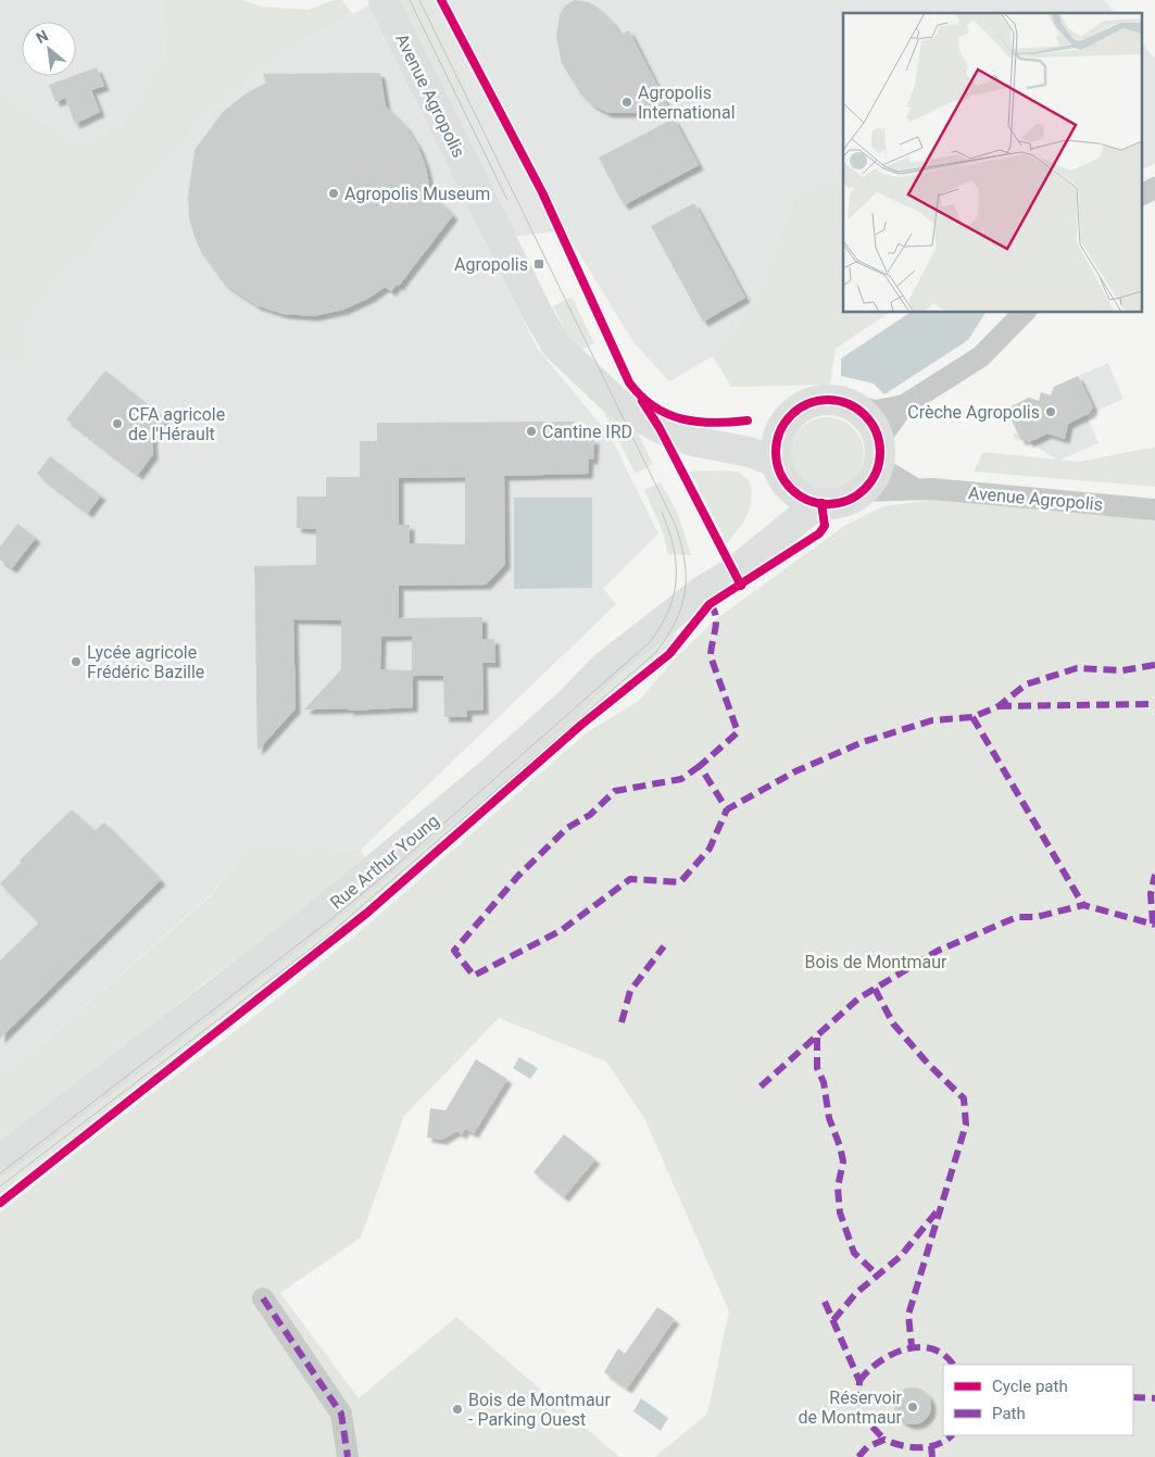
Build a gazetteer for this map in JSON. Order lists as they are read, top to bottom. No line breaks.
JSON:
{"streets":{"street":["Avenue Agropolis","Rue Arthur Young"]},"crossings":[["Avenue Agropolis","Rue Arthur Young"]],"parks":["Bois de Montmaur"],"places":{"other":["Agropolis International","Agropolis Museum","Crèche Agropolis","CFA agricole de l'Hérault","Cantine IRD","Lycée agricole Frédéric Bazille","Réservoir de Montmaur","Bois de Montmaur - Parking Ouest"],"transit":["Agropolis"]},"legend":["Cycle path","Path"],"north":"top left"}
